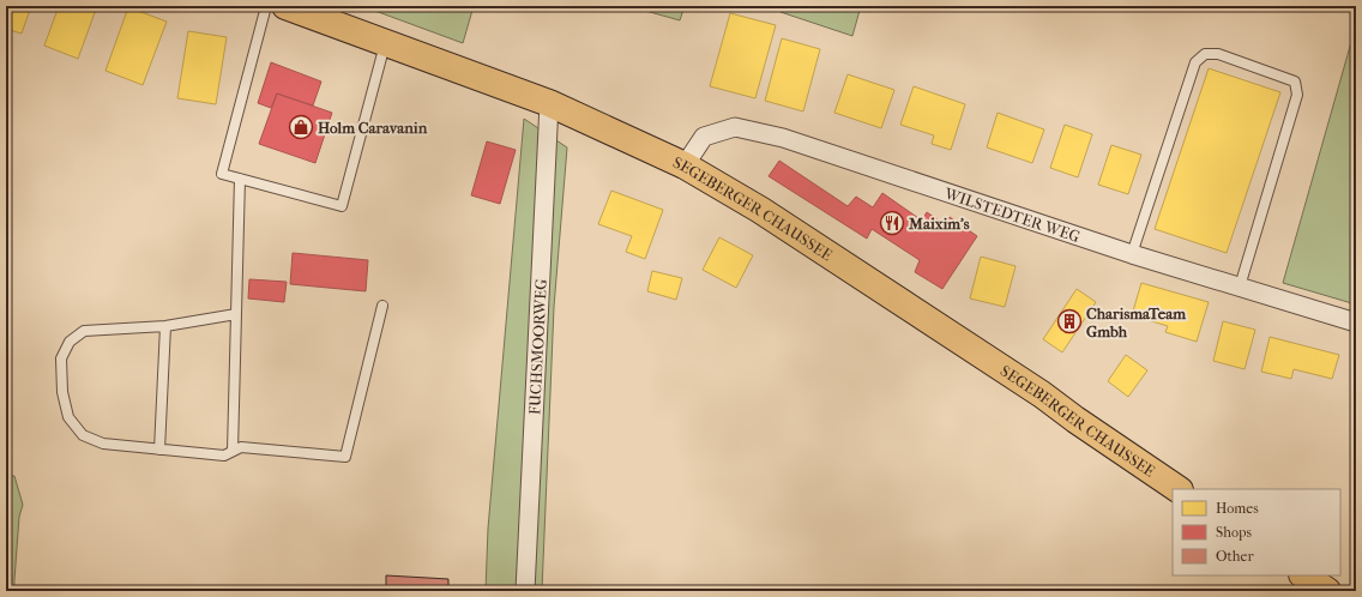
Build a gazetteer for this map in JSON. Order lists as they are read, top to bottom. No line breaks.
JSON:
{"streets":{"main road":["SEGEBERGER CHAUSSEE"],"street":["WILSTEDTER WEG","FUCHSMOORWEG"]},"crossings":[["SEGEBERGER CHAUSSEE","WILSTEDTER WEG"],["SEGEBERGER CHAUSSEE","FUCHSMOORWEG"]],"places":{"shop":["Holm Caravanin"],"restaurant":["Maixim's"],"building":["CharismaTeam Gmbh"]},"legend":["Homes","Shops","Other"]}
